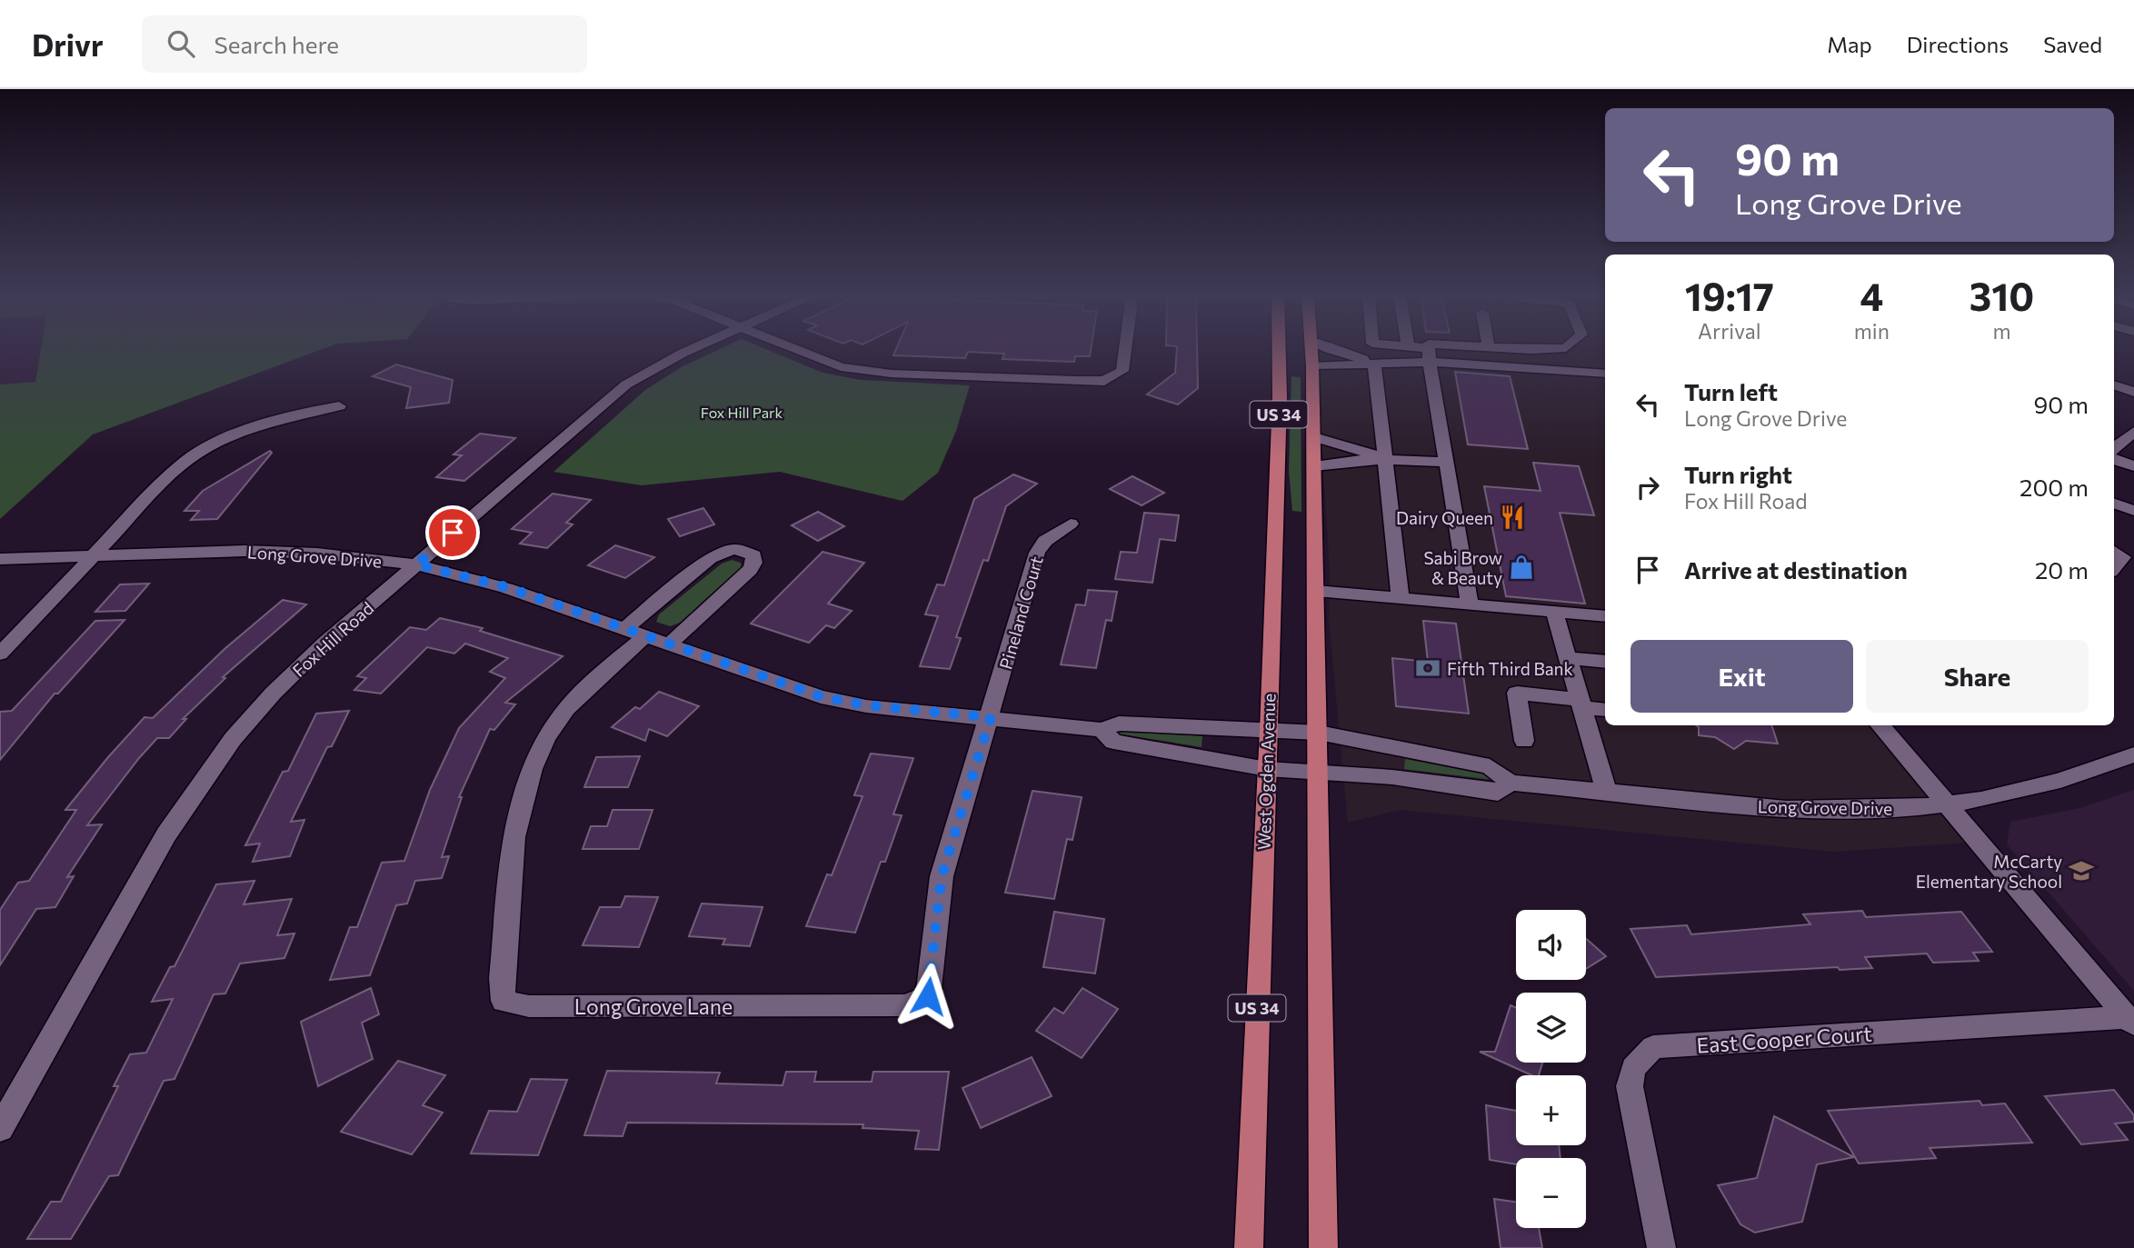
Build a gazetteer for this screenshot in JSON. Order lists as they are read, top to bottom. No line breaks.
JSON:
{"streets":{"main road":["US 34","West Ogden Avenue"],"street":["Long Grove Drive","Pineland Court","Fox Hill Road","Long Grove Lane","East Cooper Court"]},"crossings":[["Long Grove Drive","Pineland Court"],["Long Grove Drive","Fox Hill Road"],["Long Grove Drive","West Ogden Avenue"],["Long Grove Drive","Long Grove Lane"],["Pineland Court","Long Grove Lane"]],"parks":["Fox Hill Park"],"places":{"restaurant":["Dairy Queen"],"shop":["Sabi Brow & Beauty"],"bank":["Fifth Third Bank"],"school or university":["McCarty Elementary School"]},"page":{"header":"Drivr","search":"Search here","nav":["Map","Directions","Saved"],"turn":["90 m","Long Grove Drive"],"eta":["19:17","Arrival","4","min","310","m"],"list":[{"name":"Turn left","note":"Long Grove Drive","value":"90 m"},{"name":"Turn right","note":"Fox Hill Road","value":"200 m"},{"name":"Arrive at destination","value":"20 m"}],"buttons":["Exit","Share"],"map_buttons":["+","−"]}}
